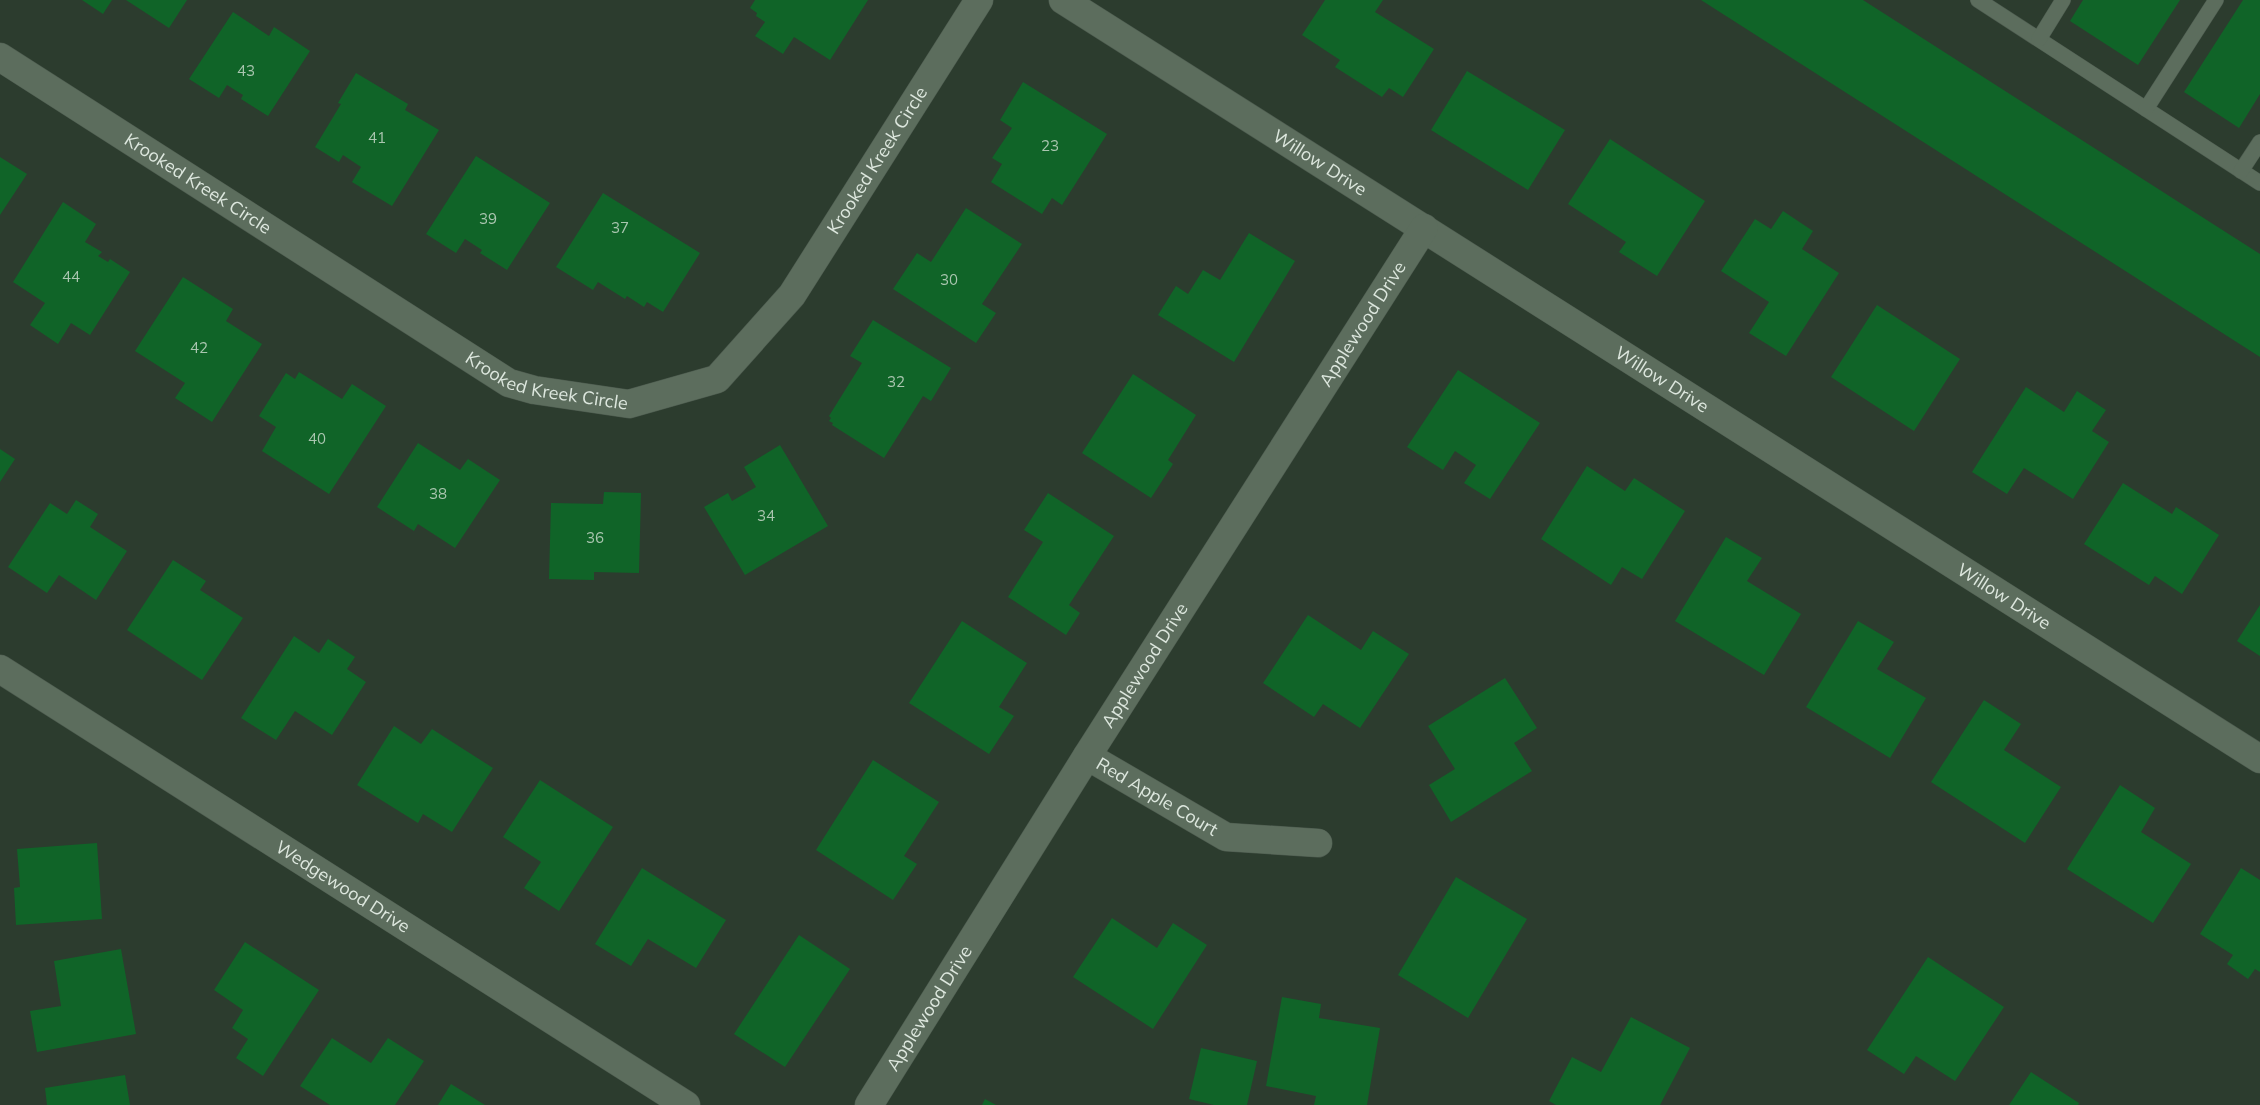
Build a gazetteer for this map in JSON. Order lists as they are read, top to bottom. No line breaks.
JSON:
{"streets":{"street":["Krooked Kreek Circle","Willow Drive","Applewood Drive","Red Apple Court","Wedgewood Drive"]},"crossings":[["Willow Drive","Applewood Drive"],["Applewood Drive","Red Apple Court"]],"house_numbers":["43","41","23","39","37","44","30","42","32","40","38","34","36"]}
